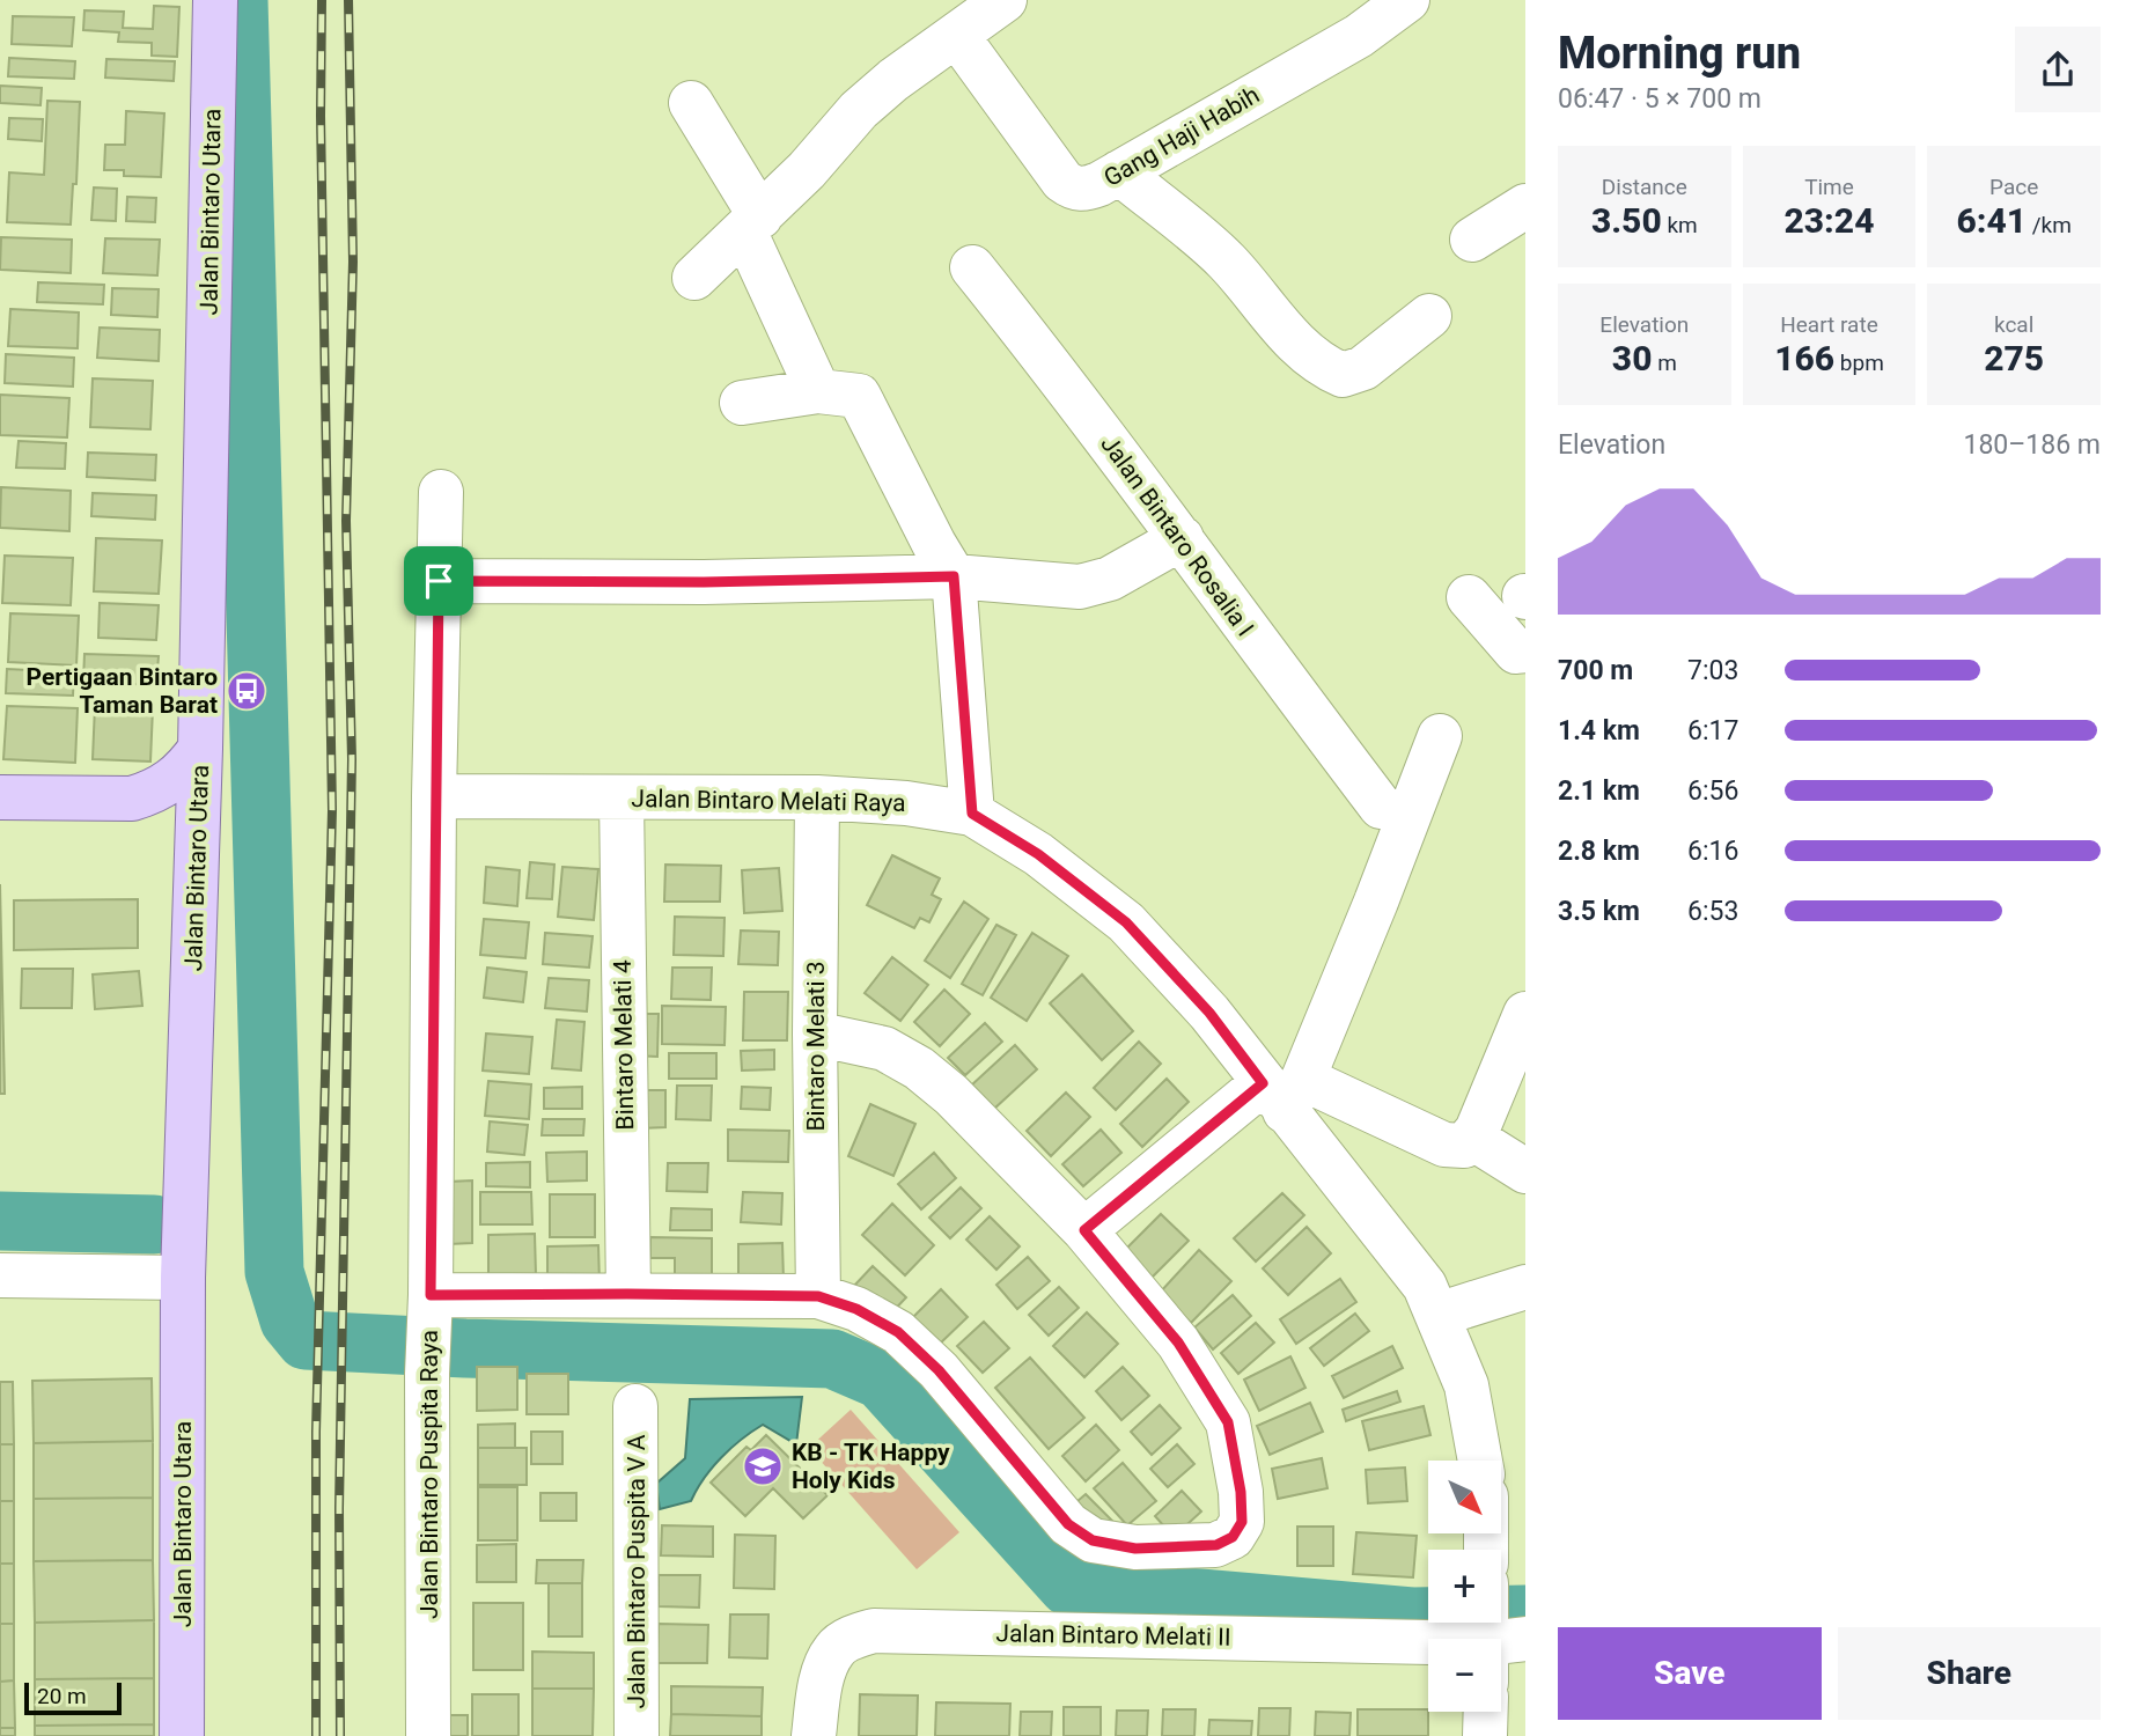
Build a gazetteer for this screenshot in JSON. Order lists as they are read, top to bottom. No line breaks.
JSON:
{"streets":{"main road":["Jalan Bintaro Utara"],"street":["Gang Haji Habih","Jalan Bintaro Rosalia I","Jalan Bintaro Melati Raya","Bintaro Melati 4","Bintaro Melati 3","Jalan Bintaro Puspita Raya","Jalan Bintaro Puspita V A","Jalan Bintaro Melati II"]},"crossings":[["Jalan Bintaro Melati Raya","Bintaro Melati 4"],["Jalan Bintaro Melati Raya","Bintaro Melati 3"],["Jalan Bintaro Melati Raya","Jalan Bintaro Puspita Raya"]],"places":{"bus stop":["Pertigaan Bintaro Taman Barat"],"school or university":["KB - TK Happy Holy Kids"]},"scale_bar":"20 m","north":"bottom right","page":{"heading":["Morning run","06:47 · 5 × 700 m"],"stats":[["Distance","3.50 km"],["Time","23:24"],["Pace","6:41 /km"],["Elevation","30 m"],["Heart rate","166 bpm"],["kcal","275"]],"chart":["Elevation","180–186 m"],"list":[{"name":"700 m","note":"7:03"},{"name":"1.4 km","note":"6:17"},{"name":"2.1 km","note":"6:56"},{"name":"2.8 km","note":"6:16"},{"name":"3.5 km","note":"6:53"}],"map_buttons":["+","−"],"buttons":["Save","Share"],"scale":"20 m"}}
